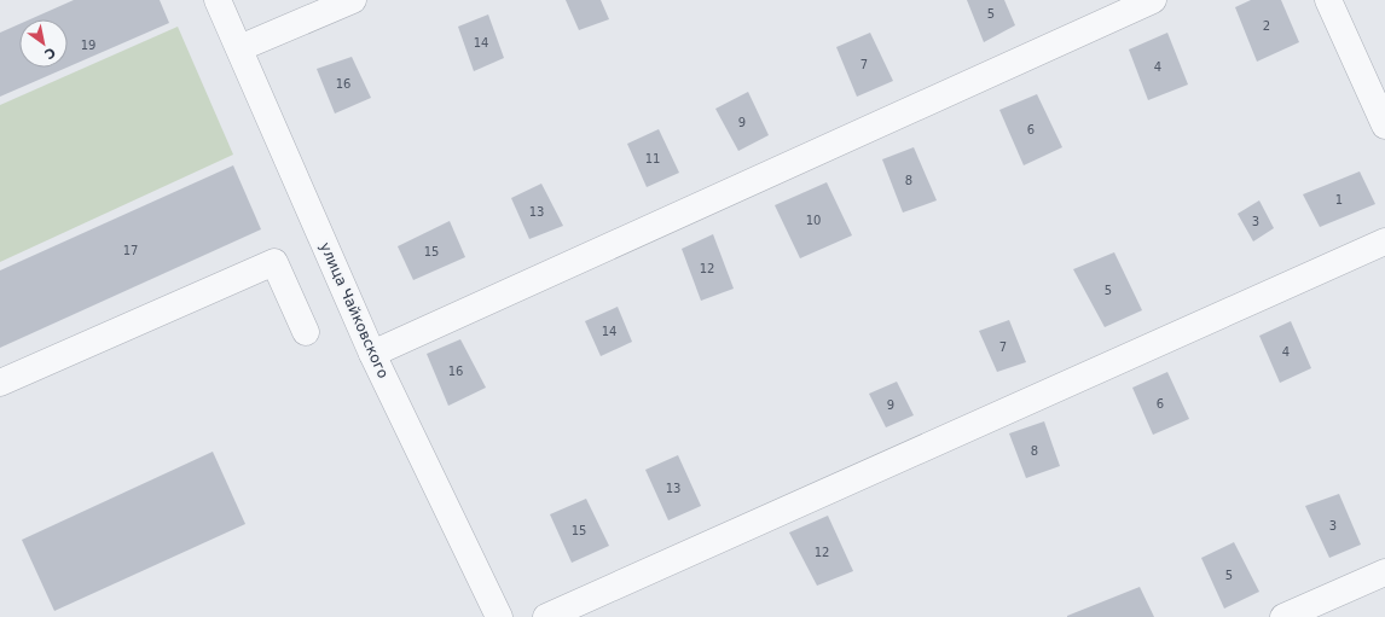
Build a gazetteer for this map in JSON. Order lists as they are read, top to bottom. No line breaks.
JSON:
{"streets":{"street":["улица Чайковского"]},"house_numbers":["5","2","14","19","7","4","16","9","6","11","8","1","13","10","3","17","15","12","5","14","7","4","16","6","9","8","13","3","15","12","5"],"north":"bottom right"}
